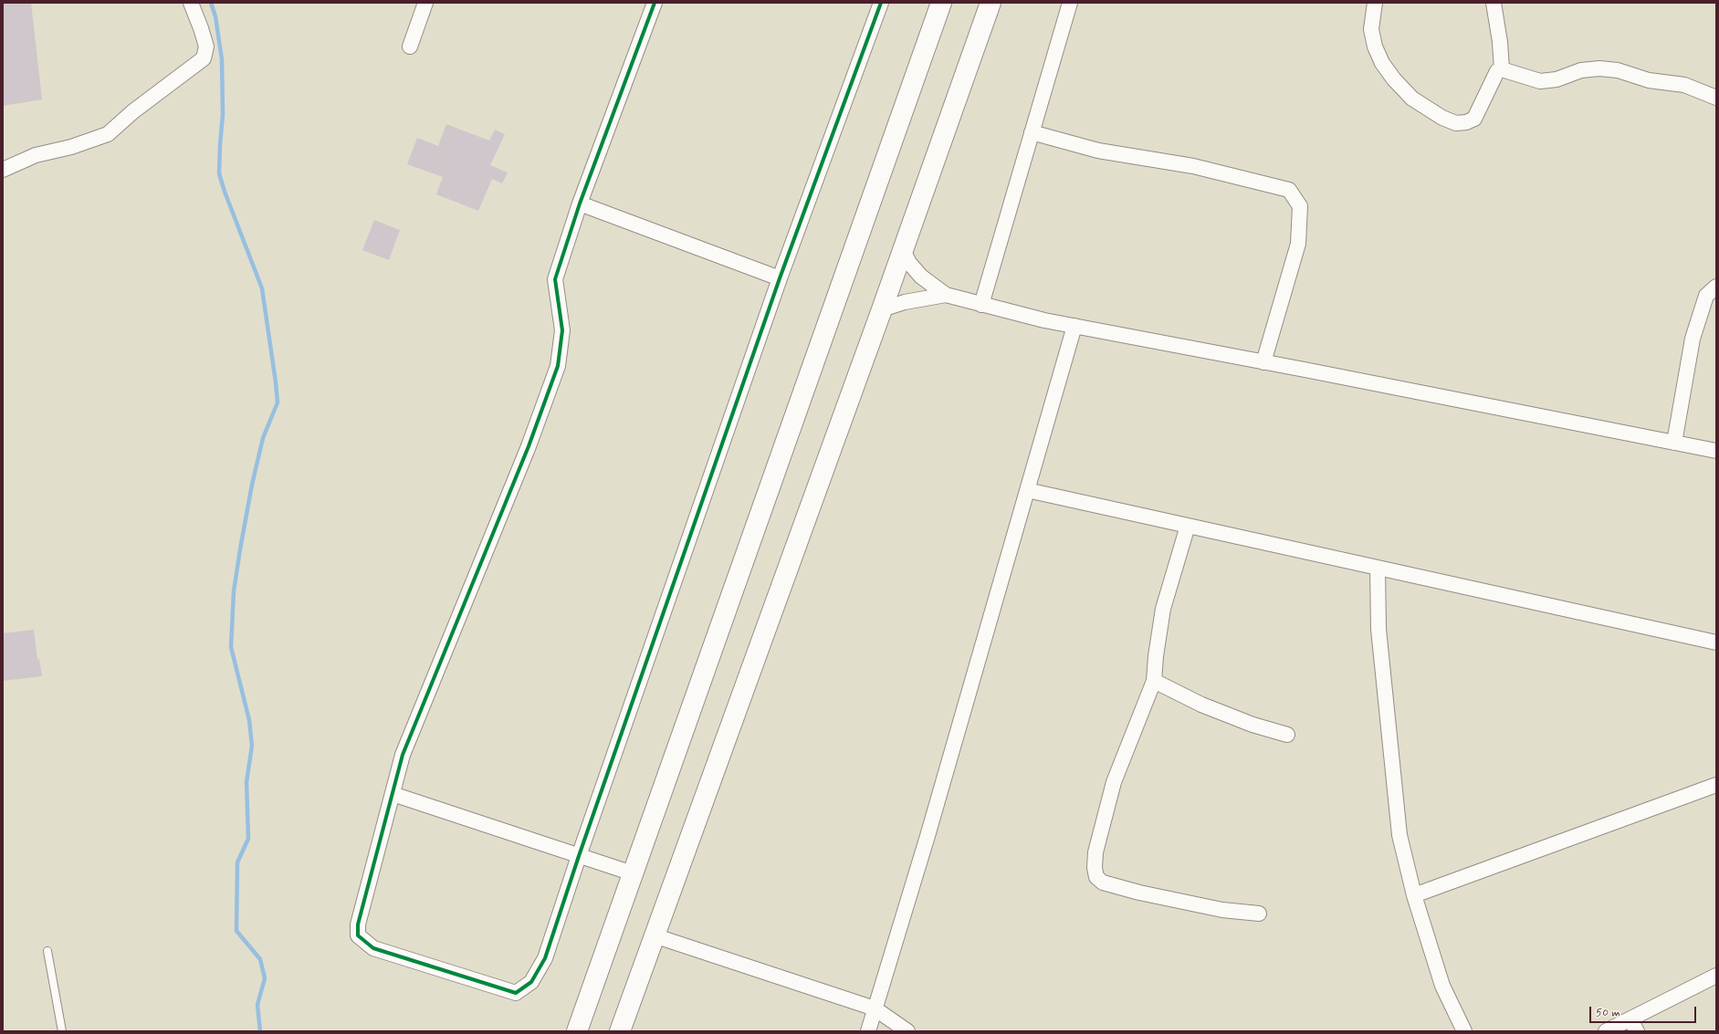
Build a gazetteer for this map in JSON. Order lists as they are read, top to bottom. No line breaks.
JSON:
{"scale_bar":"50 m"}
